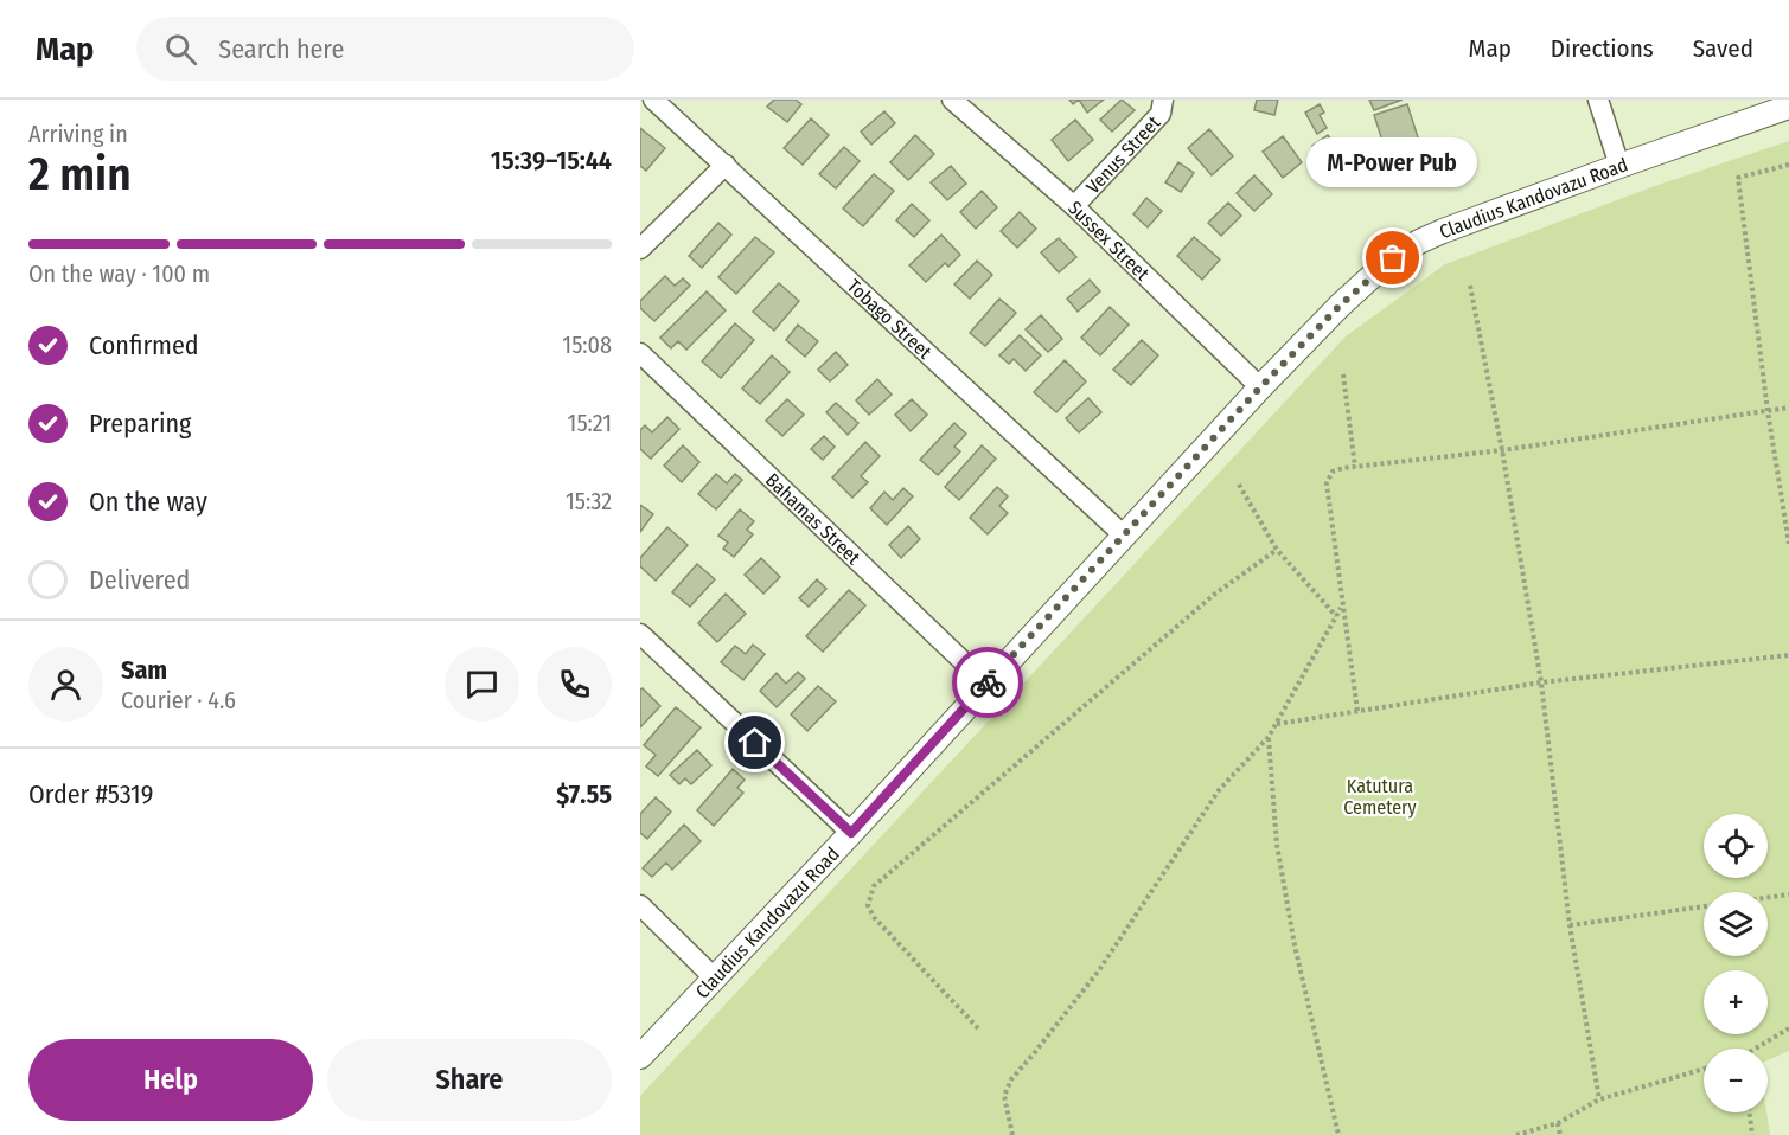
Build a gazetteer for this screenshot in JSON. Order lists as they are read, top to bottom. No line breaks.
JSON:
{"streets":{"street":["Venus Street","Claudius Kandovazu Road","Sussex Street","Tobago Street","Bahamas Street"]},"crossings":[["Venus Street","Sussex Street"],["Claudius Kandovazu Road","Sussex Street"],["Claudius Kandovazu Road","Tobago Street"],["Claudius Kandovazu Road","Bahamas Street"]],"parks":["Katutura Cemetery"],"places":["M-Power Pub"],"page":{"header":"Map","search":"Search here","nav":["Map","Directions","Saved"],"heading":["2 min","Arriving in","15:39–15:44"],"panel":["Sam","Courier · 4.6","Order #5319","$7.55"],"bubble":"M-Power Pub","bar":"On the way · 100 m","list":[["Confirmed","15:08"],["Preparing","15:21"],["On the way","15:32"],"Delivered"],"map_buttons":["+","−"],"buttons":["Help","Share"]}}
